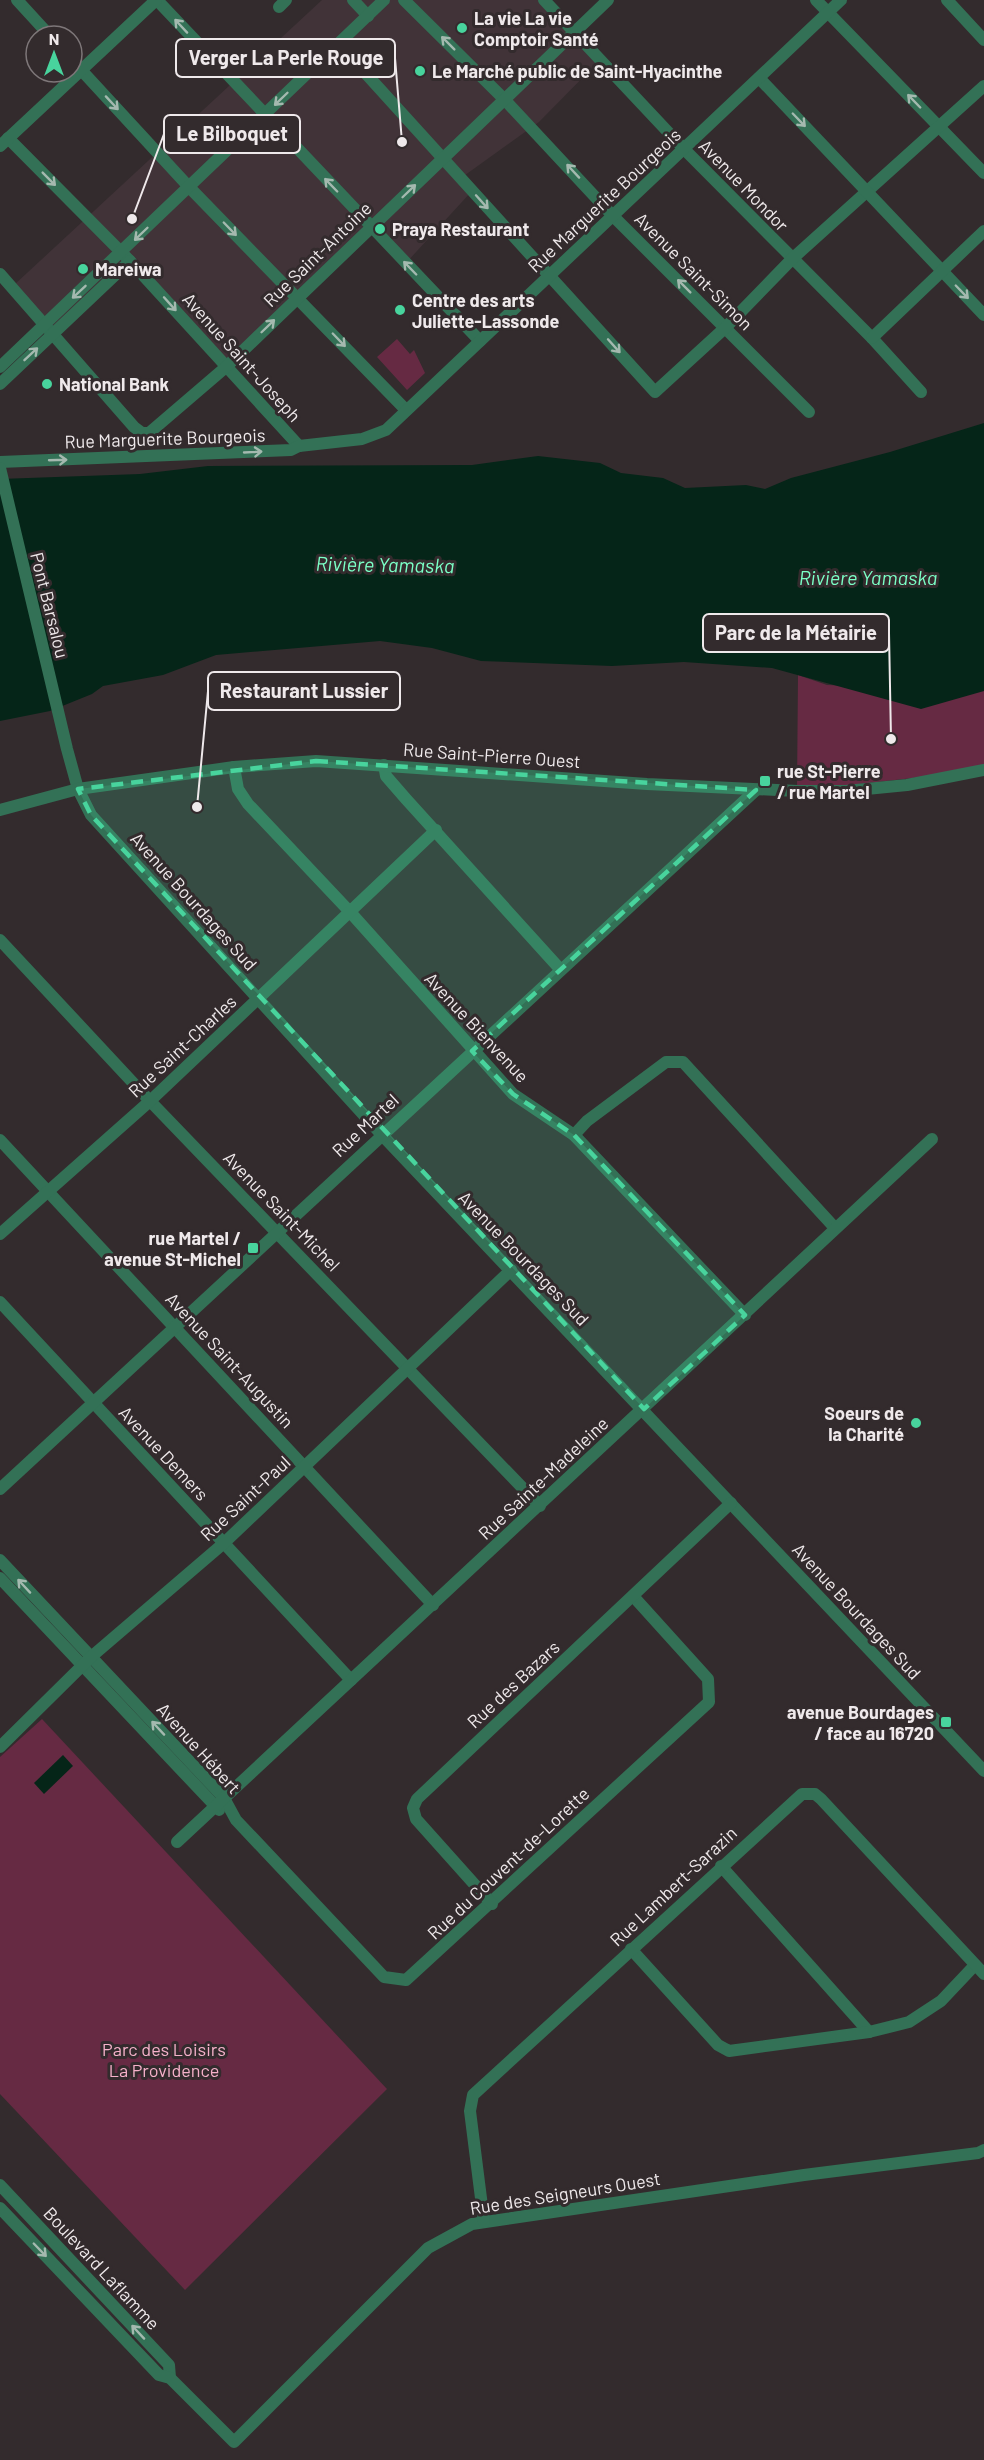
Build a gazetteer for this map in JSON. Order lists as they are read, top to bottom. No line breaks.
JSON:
{"streets":{"street":["Avenue Mondor","Rue Marguerite Bourgeois","Rue Saint-Antoine","Avenue Saint-Simon","Avenue Saint-Joseph","Pont Barsalou","Rue Saint-Pierre Ouest","Avenue Bourdages Sud","Avenue Bienvenue","Rue Saint-Charles","Rue Martel","Avenue Saint-Michel","Avenue Saint-Augustin","Avenue Demers","Rue Sainte-Madeleine","Rue Saint-Paul","Rue des Bazars","Avenue Hébert","Rue du Couvent-de-Lorette","Rue Lambert-Sarazin","Rue des Seigneurs Ouest","Boulevard Laflamme"]},"crossings":[["Avenue Mondor","Rue Marguerite Bourgeois"],["Avenue Mondor","Rue Saint-Antoine"],["Rue Marguerite Bourgeois","Avenue Saint-Simon"],["Rue Marguerite Bourgeois","Avenue Saint-Joseph"],["Rue Saint-Antoine","Avenue Saint-Simon"],["Rue Saint-Antoine","Avenue Saint-Joseph"],["Pont Barsalou","Avenue Bourdages Sud"],["Rue Saint-Pierre Ouest","Avenue Bourdages Sud"],["Rue Saint-Pierre Ouest","Avenue Bienvenue"],["Rue Saint-Pierre Ouest","Rue Martel"],["Avenue Bourdages Sud","Rue Saint-Charles"],["Avenue Bourdages Sud","Rue Martel"],["Avenue Bourdages Sud","Rue Sainte-Madeleine"],["Avenue Bourdages Sud","Rue Saint-Paul"],["Avenue Bourdages Sud","Rue des Bazars"],["Avenue Bienvenue","Rue Saint-Charles"],["Avenue Bienvenue","Rue Martel"],["Avenue Bienvenue","Rue Sainte-Madeleine"],["Rue Saint-Charles","Avenue Saint-Michel"],["Rue Saint-Charles","Avenue Saint-Augustin"],["Rue Martel","Avenue Saint-Michel"],["Rue Martel","Avenue Saint-Augustin"],["Rue Martel","Avenue Demers"],["Avenue Saint-Michel","Rue Sainte-Madeleine"],["Avenue Saint-Michel","Rue Saint-Paul"],["Avenue Saint-Augustin","Rue Sainte-Madeleine"],["Avenue Saint-Augustin","Rue Saint-Paul"],["Avenue Demers","Rue Sainte-Madeleine"],["Avenue Demers","Rue Saint-Paul"],["Rue Sainte-Madeleine","Avenue Hébert"],["Rue Saint-Paul","Avenue Hébert"],["Rue des Bazars","Rue du Couvent-de-Lorette"],["Avenue Hébert","Rue du Couvent-de-Lorette"],["Rue Lambert-Sarazin","Rue des Seigneurs Ouest"],["Rue des Seigneurs Ouest","Boulevard Laflamme"]],"water":["Rivière Yamaska"],"parks":["Parc des Loisirs La Providence"],"places":{"other":["La vie La vie Comptoir Santé","Le Marché public de Saint-Hyacinthe","Verger La Perle Rouge","Le Bilboquet","Praya Restaurant","Mareiwa","Centre des arts Juliette-Lassonde","National Bank","Parc de la Métairie","Restaurant Lussier","Soeurs de la Charité"],"transit":["rue St-Pierre / rue Martel","rue Martel / avenue St-Michel","avenue Bourdages / face au 16720"]},"north":"top"}
